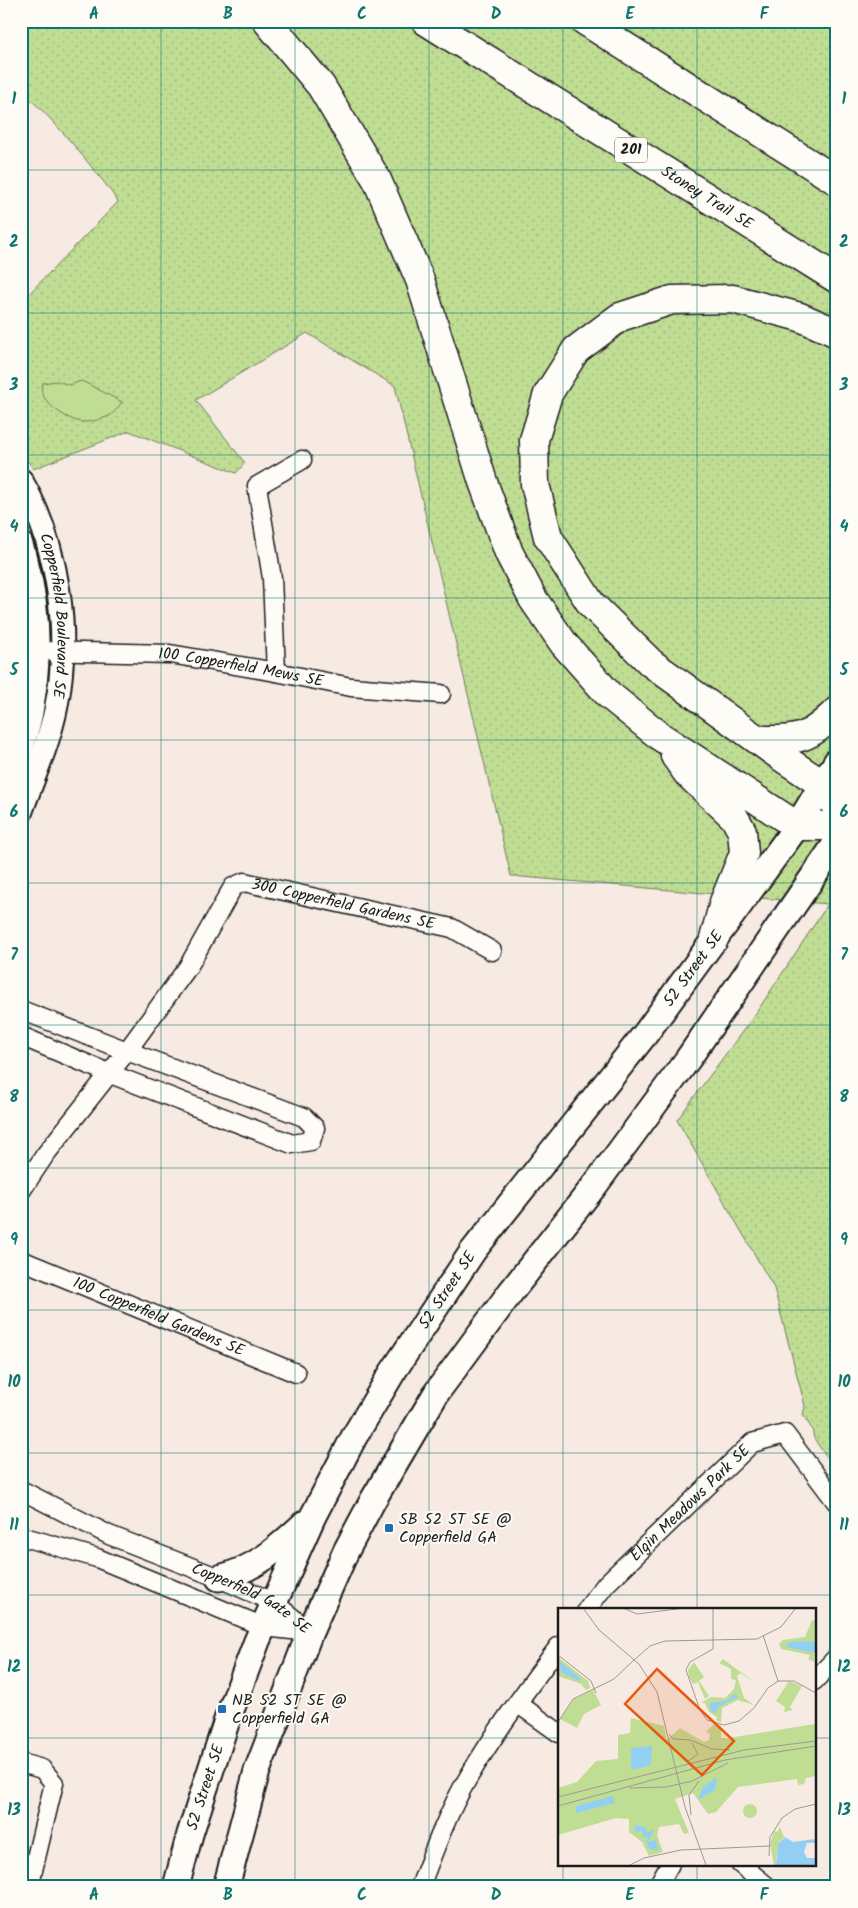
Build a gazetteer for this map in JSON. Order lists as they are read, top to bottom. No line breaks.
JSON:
{"streets":{"highway":["201","Stoney Trail SE"],"main road":["52 Street SE"],"street":["Copperfield Boulevard SE","100 Copperfield Mews SE","300 Copperfield Gardens SE","100 Copperfield Gardens SE","Elgin Meadows Park SE","Copperfield Gate SE"]},"crossings":[["Copperfield Boulevard SE","100 Copperfield Mews SE"],["52 Street SE","Copperfield Gate SE"]],"places":{"transit":["SB 52 ST SE @ Copperfield GA","NB 52 ST SE @ Copperfield GA"]},"grid":{"columns":["A","B","C","D","E","F"],"rows":["1","2","3","4","5","6","7","8","9","10","11","12","13"]}}
